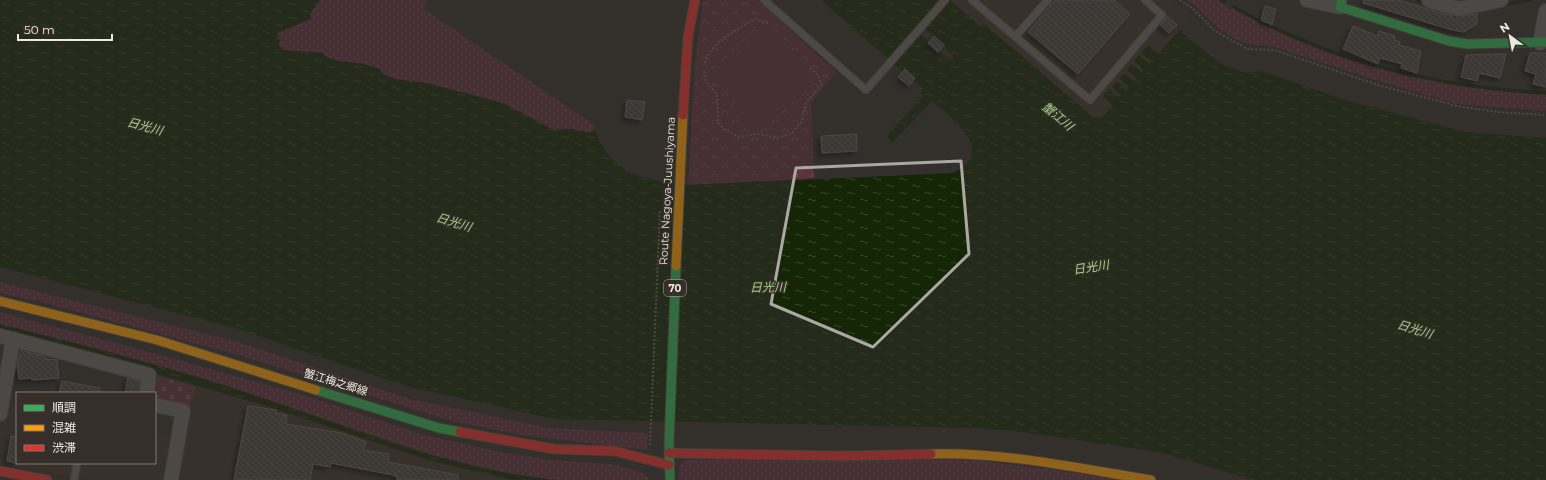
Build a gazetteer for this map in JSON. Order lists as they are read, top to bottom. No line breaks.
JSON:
{"streets":{"main road":["Route Nagoya-Juushiyama","70","蟹江梅之郷線"]},"crossings":[["Route Nagoya-Juushiyama","蟹江梅之郷線"]],"water":["蟹江川","日光川"],"legend":["順調","混雑","渋滞"],"scale_bar":"50 m","north":"top left"}
